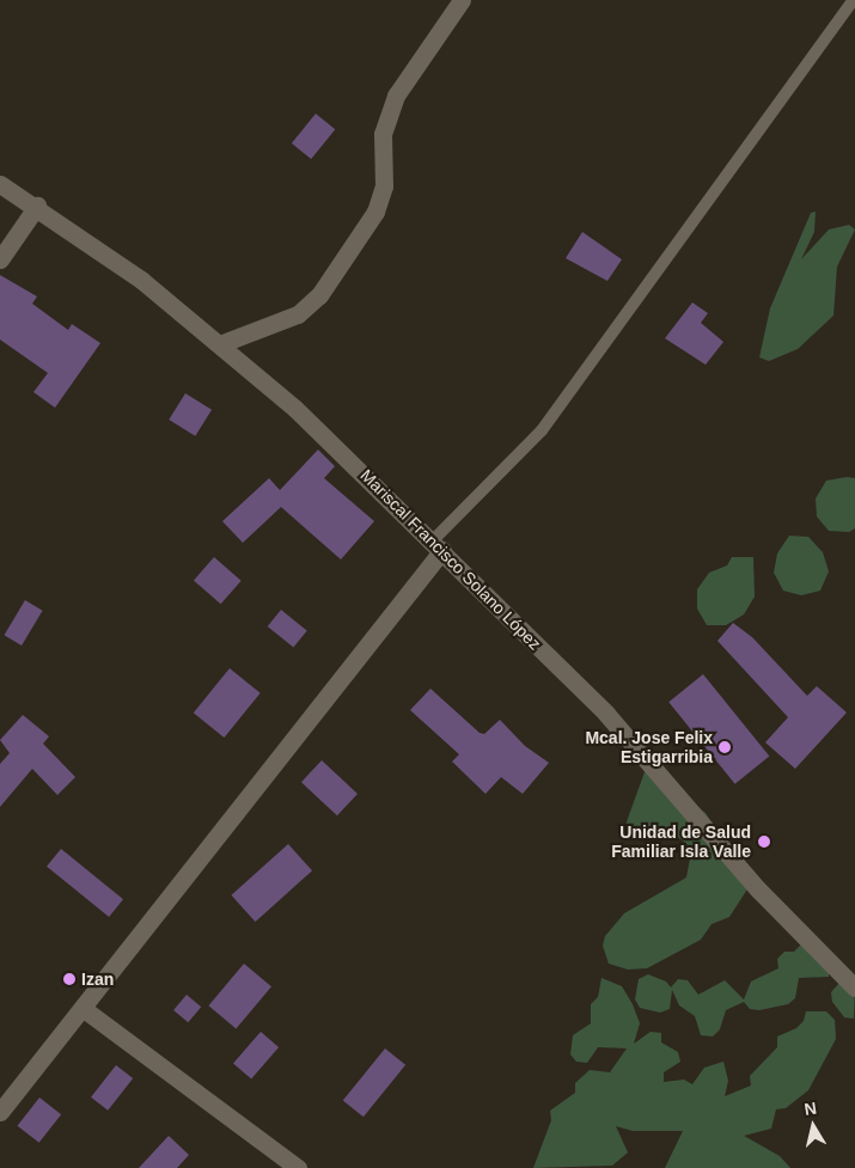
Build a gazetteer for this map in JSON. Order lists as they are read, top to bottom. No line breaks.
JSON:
{"streets":{"street":["Mariscal Francisco Solano López"]},"places":["Mcal. Jose Felix Estigarribia","Unidad de Salud Familiar Isla Valle","Izan"],"north":"top"}
